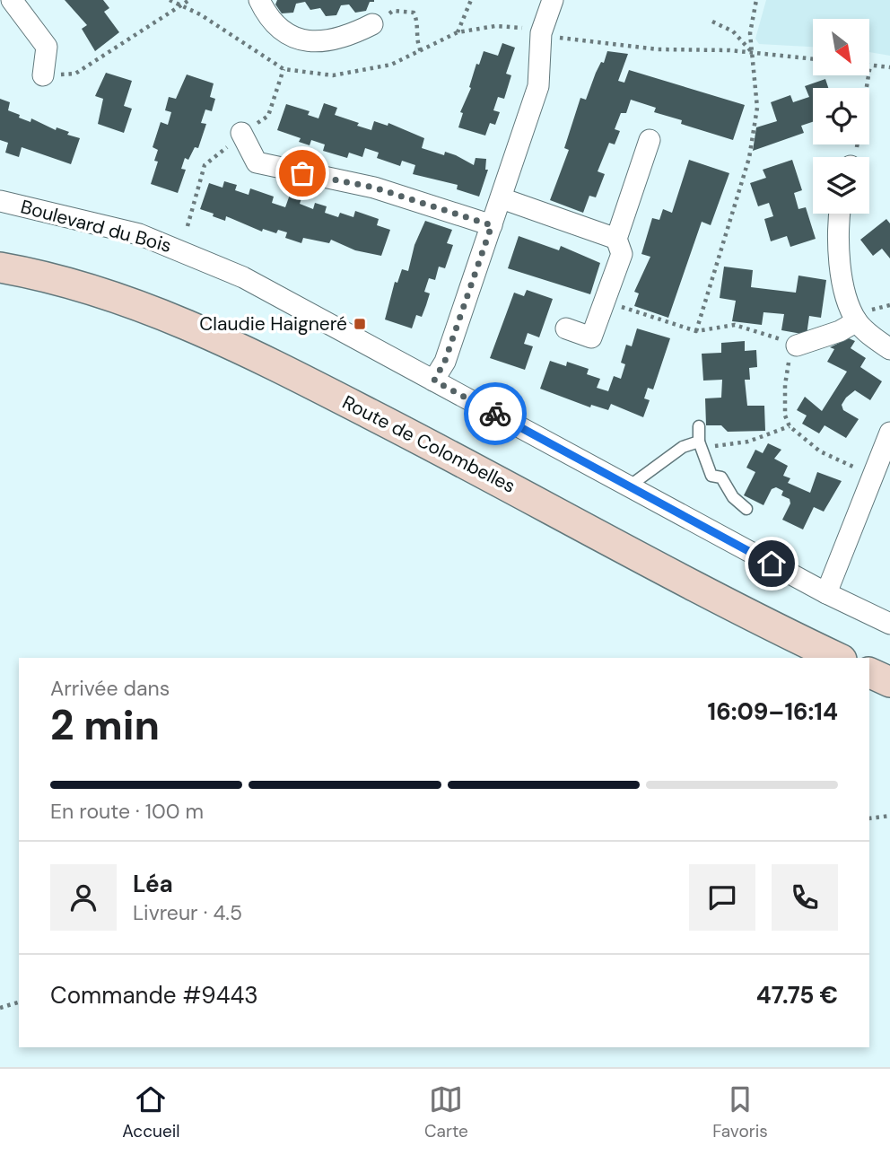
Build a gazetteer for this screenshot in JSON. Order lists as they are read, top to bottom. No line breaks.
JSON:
{"streets":{"main road":["Route de Colombelles"],"street":["Boulevard du Bois"]},"places":{"transit":["Claudie Haigneré"]},"north":"bottom right","page":{"heading":["2 min","Arrivée dans","16:09–16:14"],"panel":["Léa","Livreur · 4.5","Commande #9443","47.75 €"],"bar":"En route · 100 m","tabs":["Accueil","Carte","Favoris"]}}
